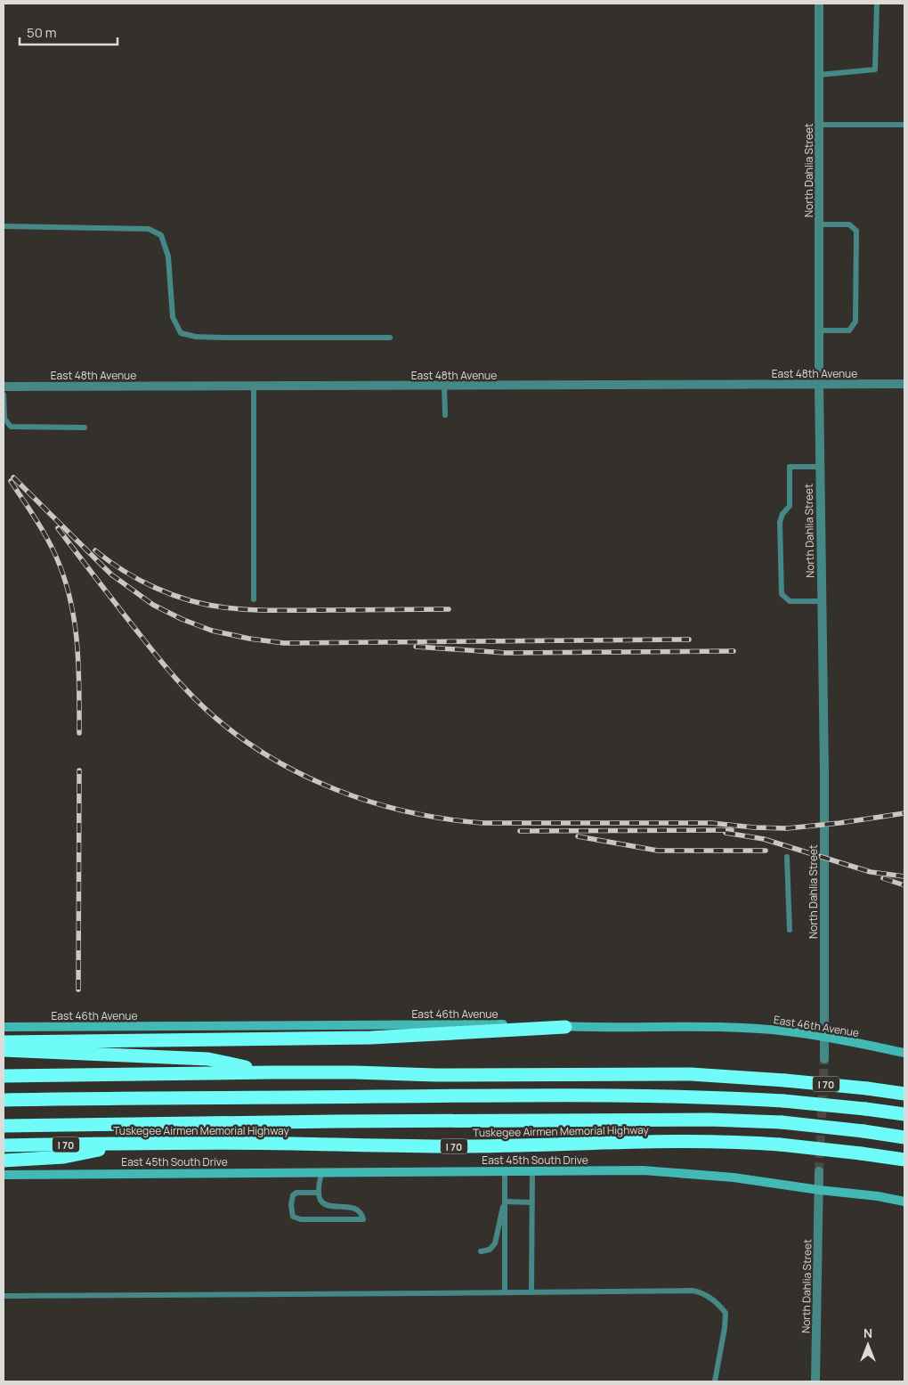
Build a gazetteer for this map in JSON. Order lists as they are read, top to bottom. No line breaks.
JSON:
{"streets":{"highway":["I 70","Tuskegee Airmen Memorial Highway"],"main road":["East 46th Avenue","East 45th South Drive"],"street":["North Dahlia Street","East 48th Avenue"]},"crossings":[["North Dahlia Street","East 48th Avenue"],["North Dahlia Street","East 46th Avenue"],["North Dahlia Street","East 45th South Drive"]],"scale_bar":"50 m","north":"top"}
